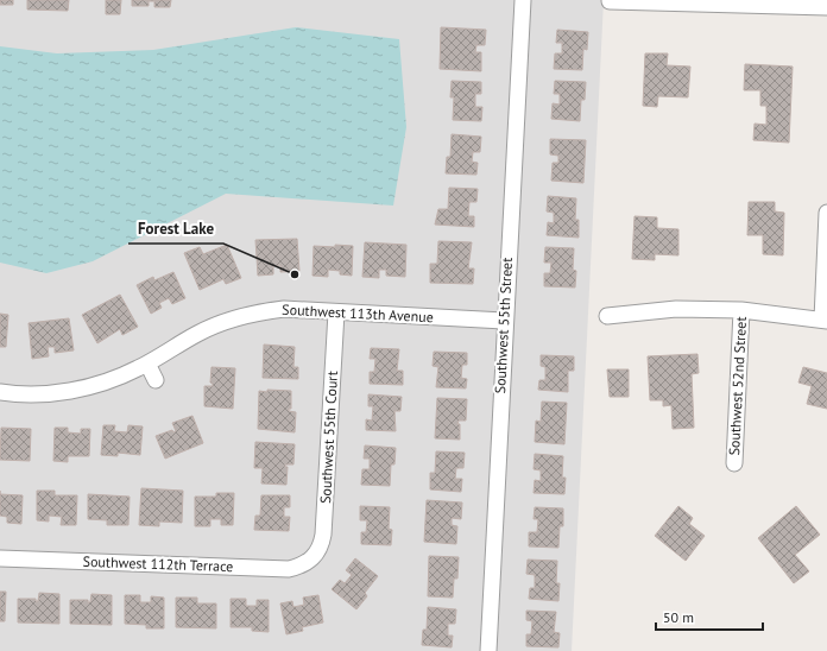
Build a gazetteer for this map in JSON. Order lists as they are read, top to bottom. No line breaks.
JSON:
{"streets":{"street":["Southwest 113th Avenue","Southwest 55th Street","Southwest 52nd Street","Southwest 55th Court","Southwest 112th Terrace"]},"crossings":[["Southwest 113th Avenue","Southwest 55th Street"],["Southwest 113th Avenue","Southwest 55th Court"],["Southwest 55th Court","Southwest 112th Terrace"]],"places":["Forest Lake"],"scale_bar":"50 m"}
